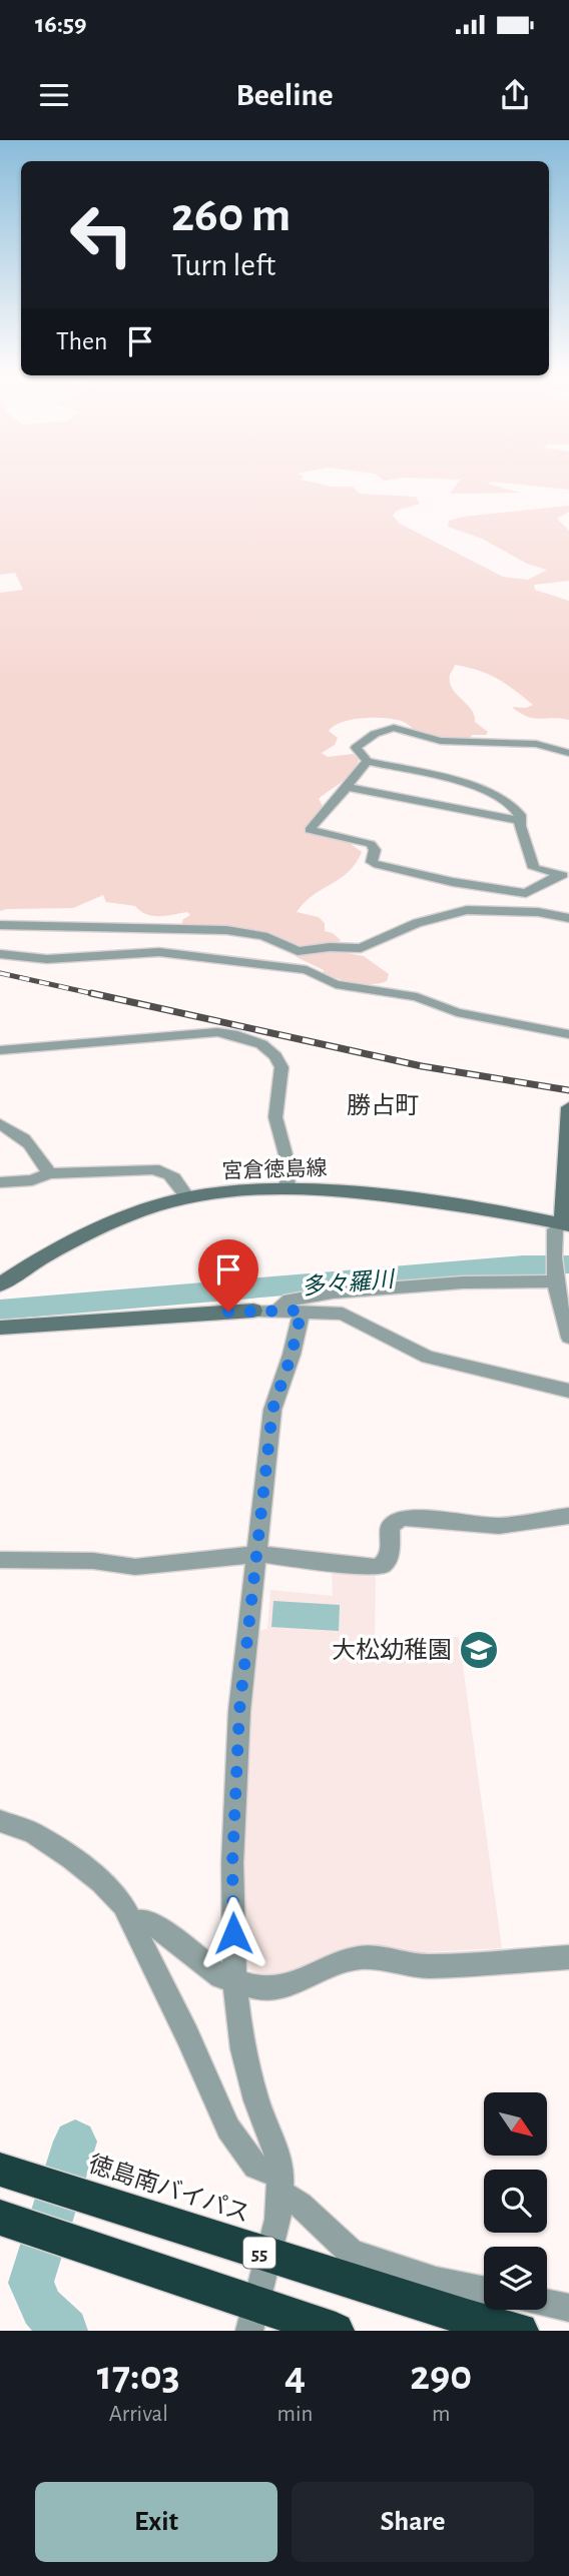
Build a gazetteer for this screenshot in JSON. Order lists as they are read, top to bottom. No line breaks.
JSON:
{"streets":{"highway":["徳島南バイパス","55"],"main road":["宮倉徳島線"]},"districts":["勝占町"],"water":["多々羅川"],"places":{"school or university":["大松幼稚園"]},"north":"bottom right","page":{"status":"16:59","header":"Beeline","turn":["260 m","Turn left"],"then":"Then","eta":["17:03","Arrival","4","min","290","m"],"buttons":["Exit","Share"]}}
